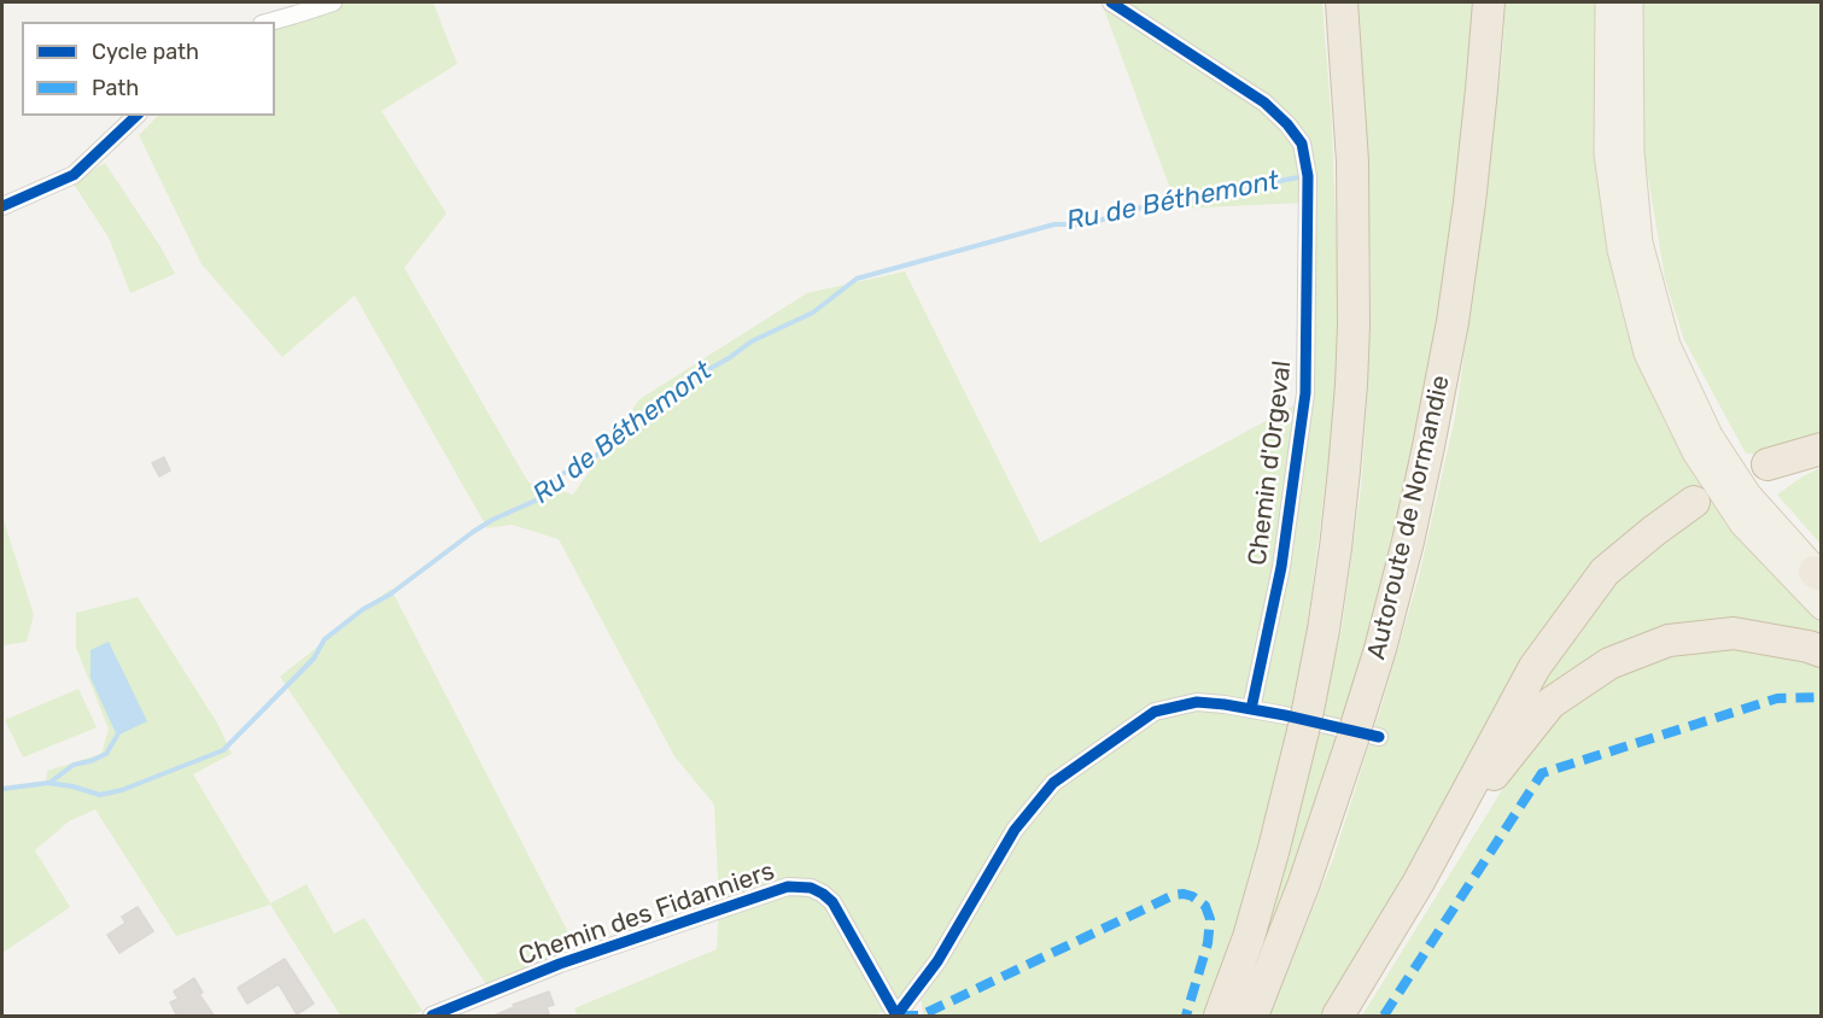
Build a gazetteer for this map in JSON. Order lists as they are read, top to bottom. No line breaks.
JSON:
{"streets":{"highway":["Autoroute de Normandie"],"street":["Chemin d'Orgeval","Chemin des Fidanniers"]},"water":["Ru de Béthemont"],"legend":["Cycle path","Path"]}
